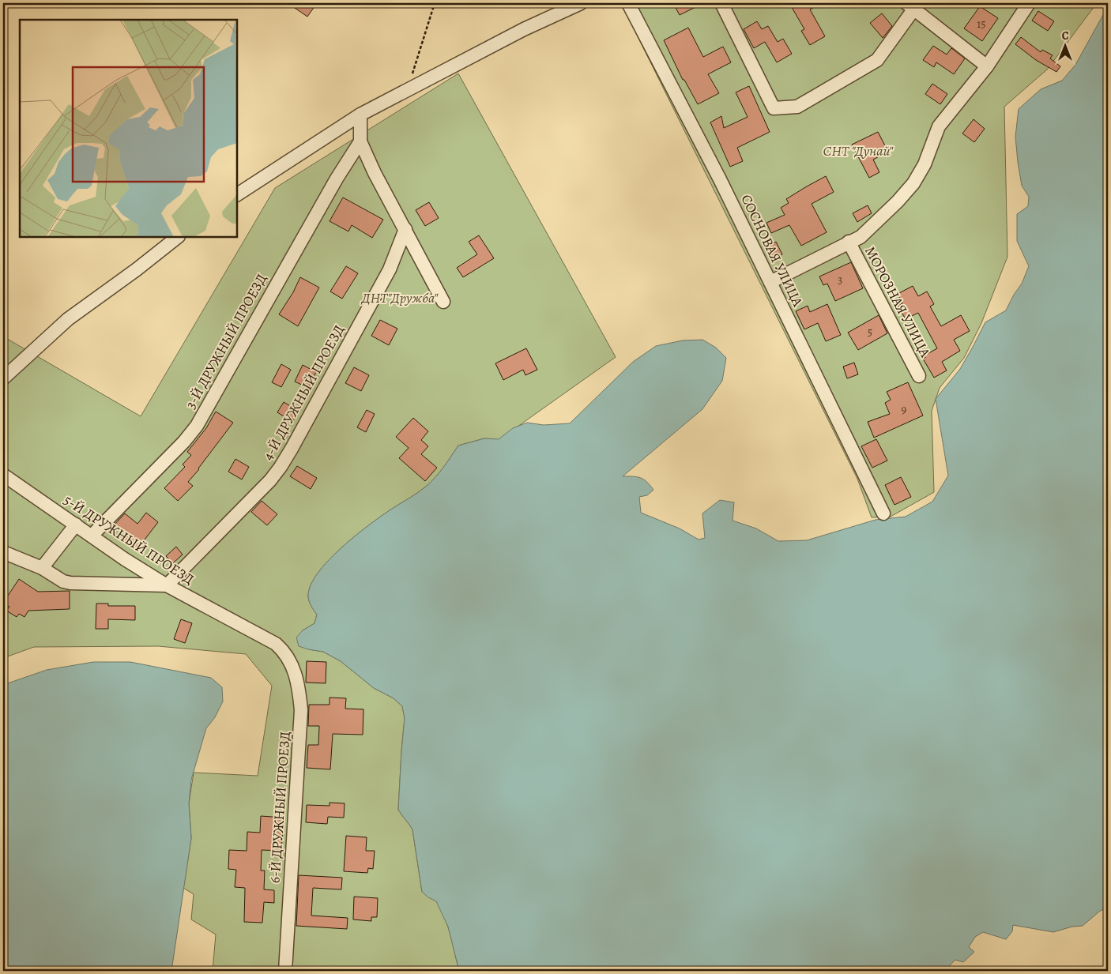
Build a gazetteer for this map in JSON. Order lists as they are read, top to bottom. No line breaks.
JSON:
{"streets":{"street":["СОСНОВАЯ УЛИЦА","МОРОЗНАЯ УЛИЦА","3-Й ДРУЖНЫЙ ПРОЕЗД","4-Й ДРУЖНЫЙ ПРОЕЗД","5-Й ДРУЖНЫЙ ПРОЕЗД","6-Й ДРУЖНЫЙ ПРОЕЗД"]},"crossings":[["3-Й ДРУЖНЫЙ ПРОЕЗД","5-Й ДРУЖНЫЙ ПРОЕЗД"],["4-Й ДРУЖНЫЙ ПРОЕЗД","5-Й ДРУЖНЫЙ ПРОЕЗД"],["5-Й ДРУЖНЫЙ ПРОЕЗД","6-Й ДРУЖНЫЙ ПРОЕЗД"]],"parks":["СНТ \"Дунай\"","ДНТ\"Дружба\""],"house_numbers":["15","3","5","9"],"north":"top"}
